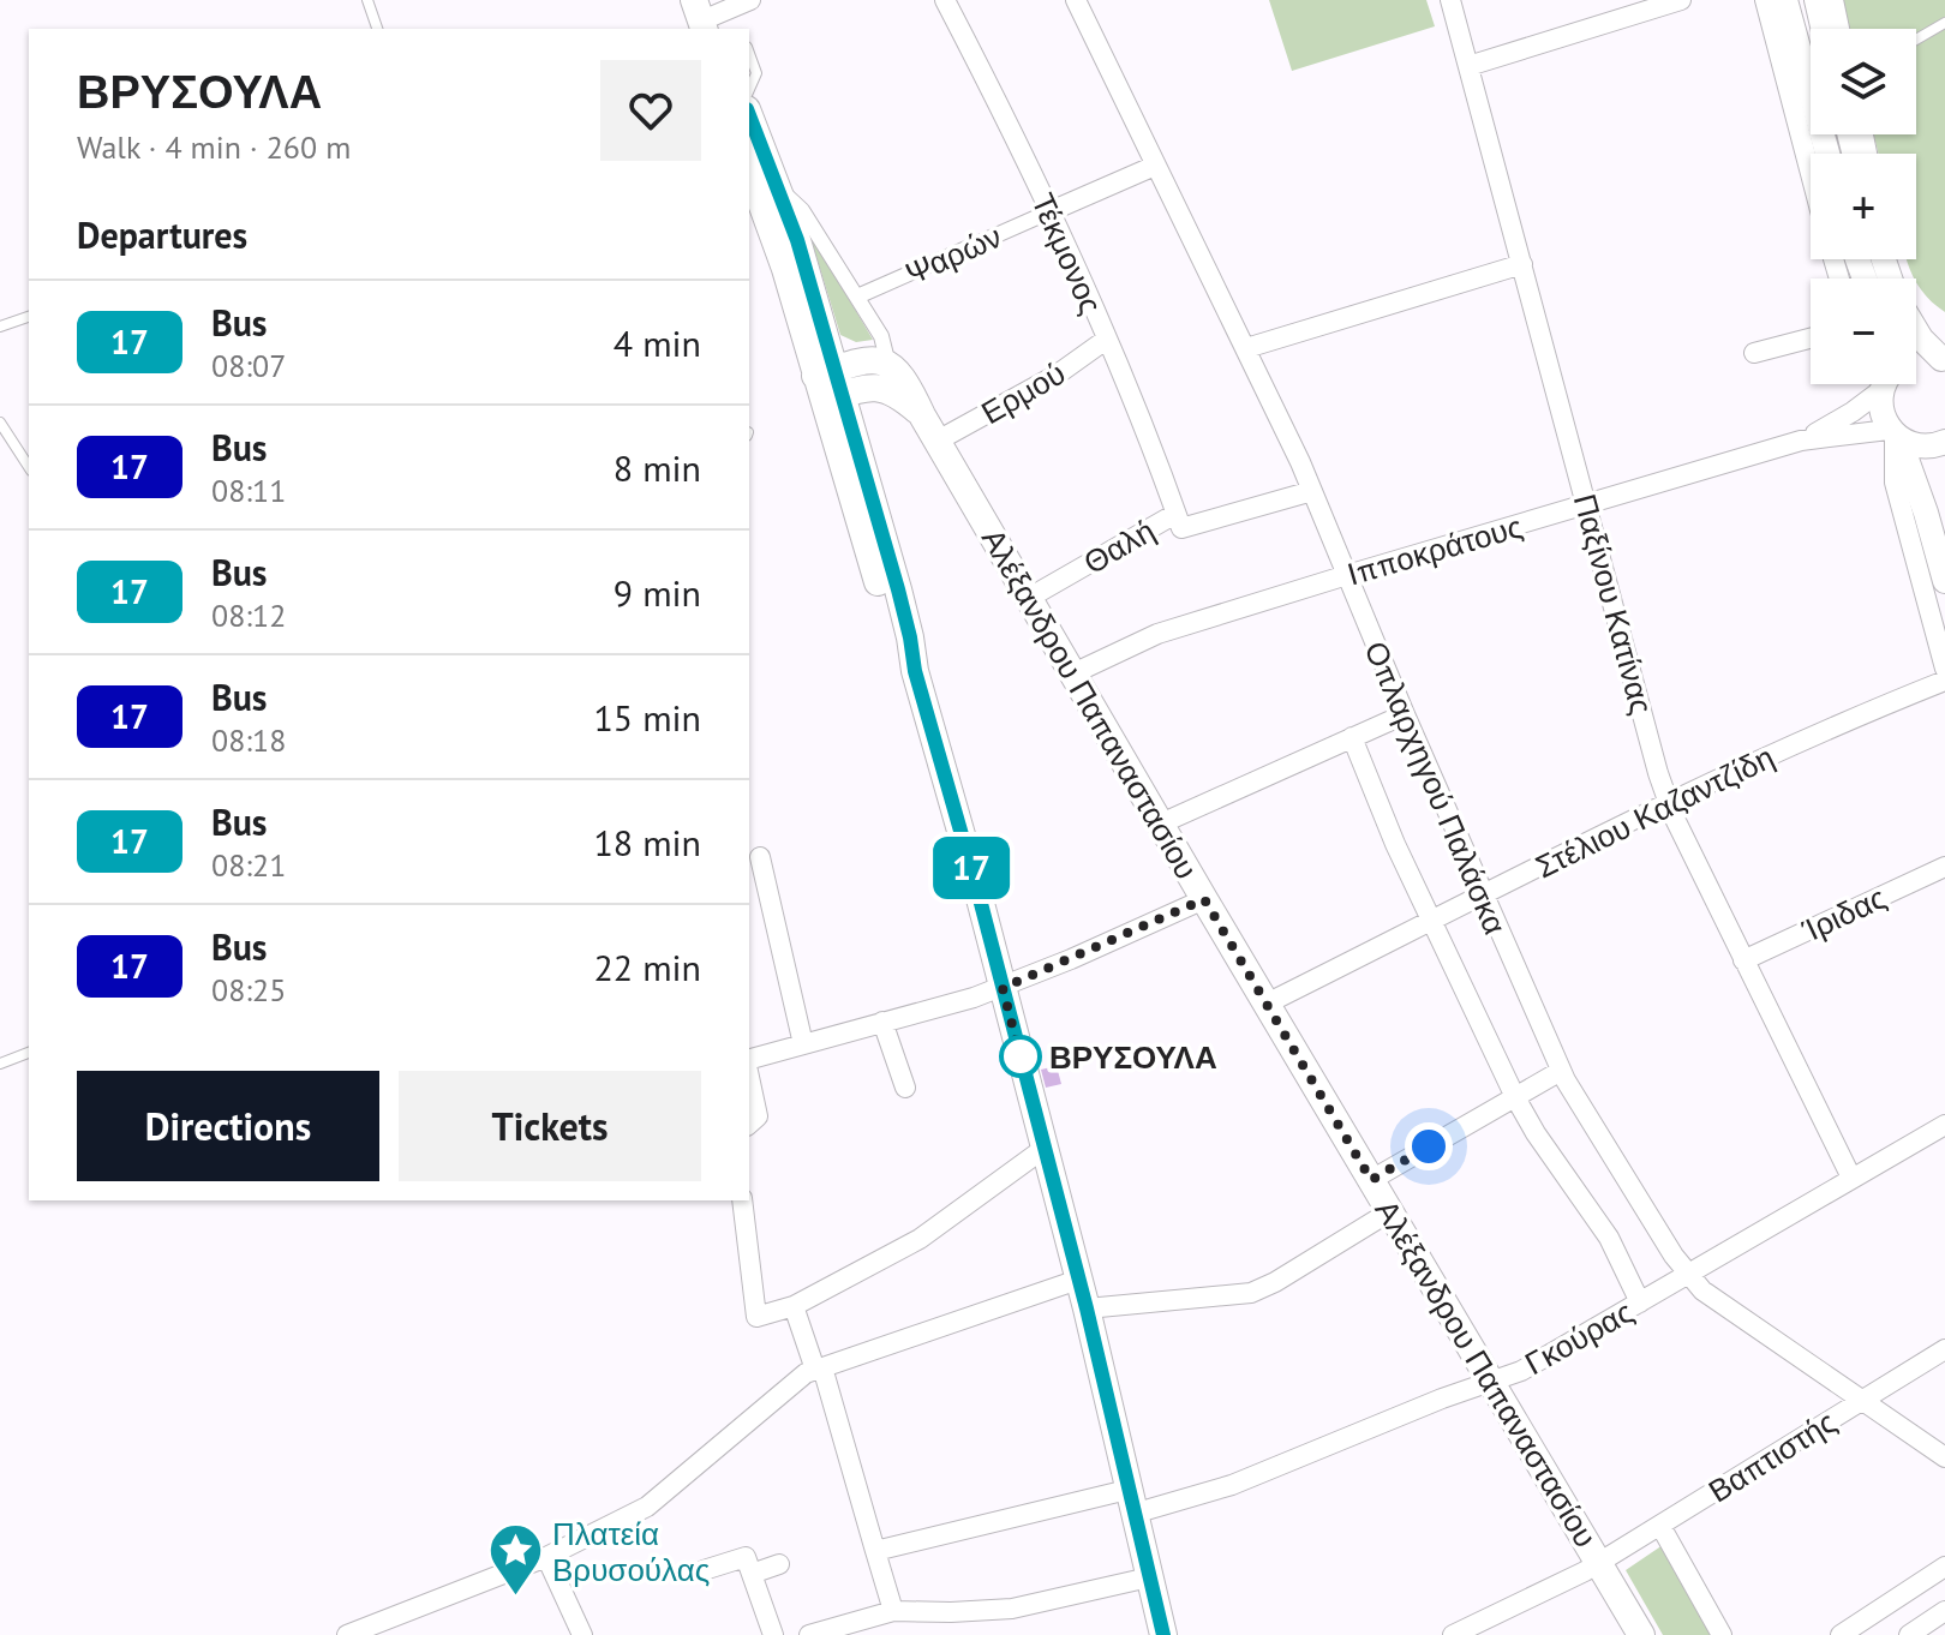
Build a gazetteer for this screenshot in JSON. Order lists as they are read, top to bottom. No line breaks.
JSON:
{"streets":{"main road":["Αλέξανδρου Παπαναστασίου"],"street":["Τέκμονος","Ψαρών","Ερμού","Θαλή","Ιπποκράτους","Παξίνου Κατίνας","Οπλαρχηγού Παλάσκα","Στέλιου Καζαντζίδη","Ίριδας","Γκούρας","Βαπτιστής"]},"crossings":[["Τέκμονος","Ψαρών"],["Τέκμονος","Ερμού"],["Τέκμονος","Θαλή"],["Ψαρών","Οπλαρχηγού Παλάσκα"],["Ερμού","Αλέξανδρου Παπαναστασίου"],["Θαλή","Αλέξανδρου Παπαναστασίου"],["Θαλή","Οπλαρχηγού Παλάσκα"],["Ιπποκράτους","Παξίνου Κατίνας"],["Ιπποκράτους","Αλέξανδρου Παπαναστασίου"],["Ιπποκράτους","Οπλαρχηγού Παλάσκα"],["Παξίνου Κατίνας","Στέλιου Καζαντζίδη"],["Παξίνου Κατίνας","Ίριδας"],["Παξίνου Κατίνας","Γκούρας"],["Αλέξανδρου Παπαναστασίου","Στέλιου Καζαντζίδη"],["Αλέξανδρου Παπαναστασίου","Γκούρας"],["Αλέξανδρου Παπαναστασίου","Βαπτιστής"],["Οπλαρχηγού Παλάσκα","Στέλιου Καζαντζίδη"],["Οπλαρχηγού Παλάσκα","Γκούρας"],["Οπλαρχηγού Παλάσκα","Βαπτιστής"]],"places":{"other":["ΒΡΥΣΟΥΛΑ"],"place":["Πλατεία Βρυσούλας"]},"lines":["bus line 17"],"page":{"on_map":"17","map_buttons":["+","−"],"heading":[["ΒΡΥΣΟΥΛΑ","Walk · 4 min · 260 m"],"Departures"],"list":[{"mark":"17","name":"Bus","note":"08:07","value":"4 min"},{"mark":"17","name":"Bus","note":"08:11","value":"8 min"},{"mark":"17","name":"Bus","note":"08:12","value":"9 min"},{"mark":"17","name":"Bus","note":"08:18","value":"15 min"},{"mark":"17","name":"Bus","note":"08:21","value":"18 min"},{"mark":"17","name":"Bus","note":"08:25","value":"22 min"}],"buttons":["Directions","Tickets"]}}
